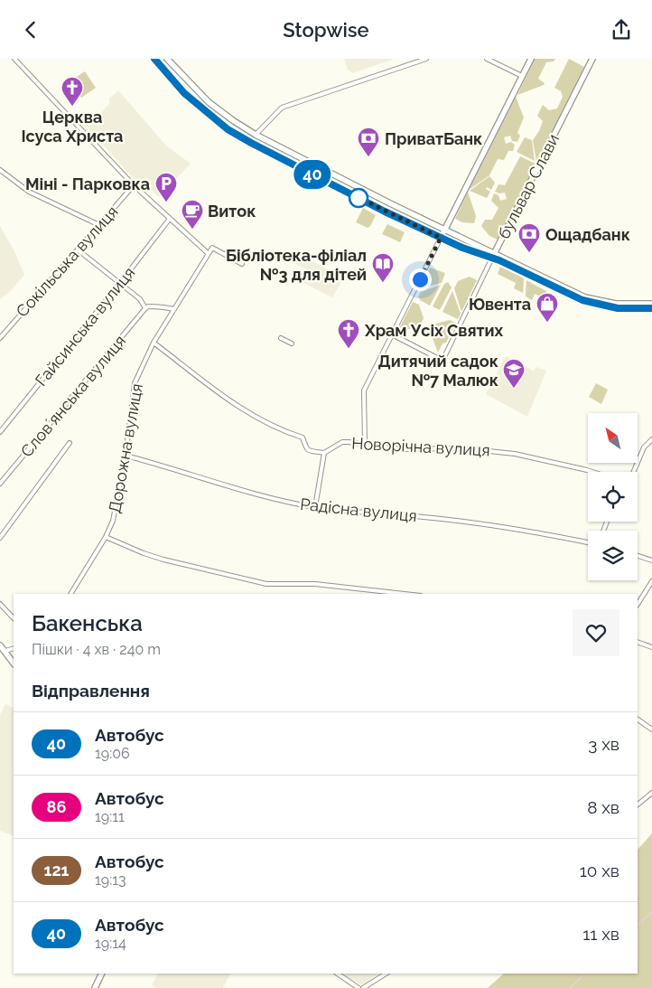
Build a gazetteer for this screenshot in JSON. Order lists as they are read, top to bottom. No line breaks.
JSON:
{"streets":{"main road":["бульвар Слави"],"street":["Сокільська вулиця","Гайсинська вулиця","Словʼянська вулиця","Новорічна вулиця","Дорожна вулиця","Радісна вулиця"]},"crossings":[["Дорожна вулиця","Радісна вулиця"]],"places":{"church":["Церква Ісуса Христа","Храм Усіх Святих"],"bank":["ПриватБанк","Ощадбанк"],"parking":["Міні - Парковка"],"cafe":["Виток"],"library":["Бібліотека-філіал №3 для дітей"],"shop":["Ювента"],"school or university":["Дитячий садок №7 Малюк"]},"lines":["bus line 40"],"north":"top left","page":{"header":"Stopwise","on_map":"40","heading":[["Бакенська","Пішки · 4 хв · 240 m"],"Відправлення"],"list":[{"mark":"40","name":"Автобус","note":"19:06","value":"3 хв"},{"mark":"86","name":"Автобус","note":"19:11","value":"8 хв"},{"mark":"121","name":"Автобус","note":"19:13","value":"10 хв"},{"mark":"40","name":"Автобус","note":"19:14","value":"11 хв"}]}}
